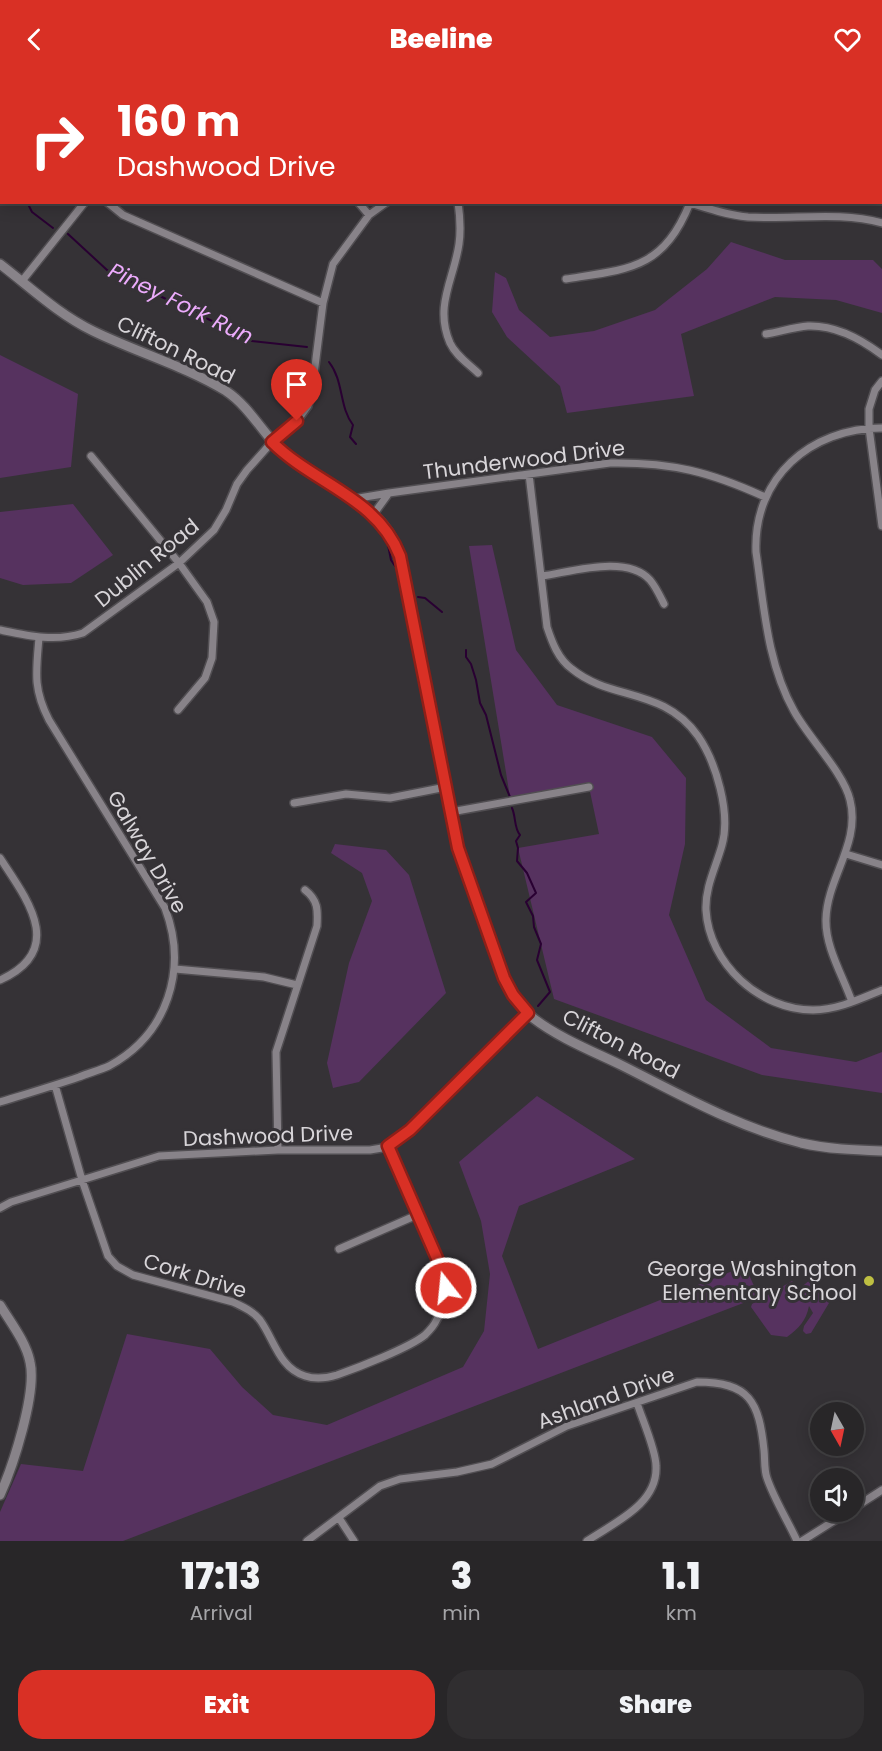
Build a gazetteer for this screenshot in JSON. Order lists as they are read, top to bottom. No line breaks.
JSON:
{"streets":{"main road":["Clifton Road"],"street":["Thunderwood Drive","Dublin Road","Galway Drive","Dashwood Drive","Cork Drive","Ashland Drive"]},"crossings":[["Clifton Road","Thunderwood Drive"],["Clifton Road","Dublin Road"],["Clifton Road","Dashwood Drive"],["Dublin Road","Galway Drive"],["Galway Drive","Cork Drive"],["Dashwood Drive","Cork Drive"]],"water":["Piney Fork Run"],"places":["George Washington Elementary School"],"north":"bottom","page":{"header":"Beeline","turn":["160 m","Dashwood Drive"],"eta":["17:13","Arrival","3","min","1.1","km"],"buttons":["Exit","Share"]}}
